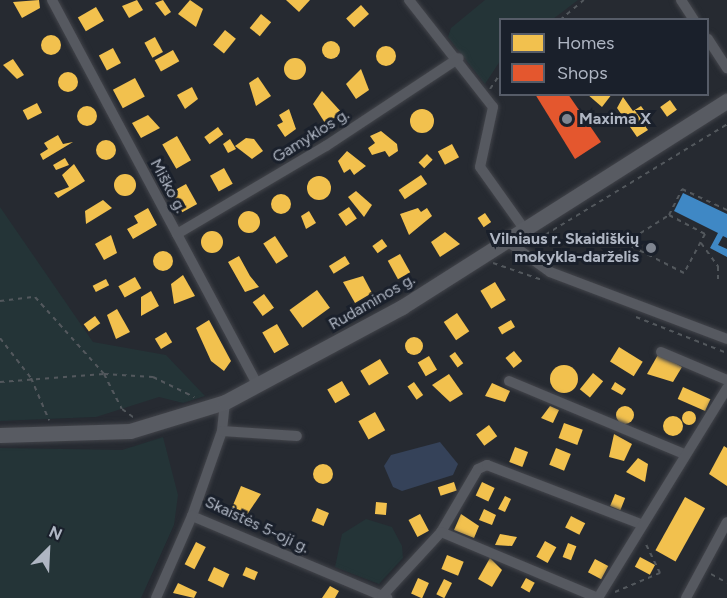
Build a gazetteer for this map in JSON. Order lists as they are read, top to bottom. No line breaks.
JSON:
{"streets":{"main road":["Rudaminos g."],"street":["Gamyklos g.","Miško g.","Skaistės 5-oji g."]},"crossings":[["Gamyklos g.","Miško g."],["Miško g.","Rudaminos g."],["Rudaminos g.","Skaistės 5-oji g."]],"places":["Maxima X","Vilniaus r. Skaidiškių mokykla-darželis"],"legend":["Homes","Shops"],"north":"top right"}
